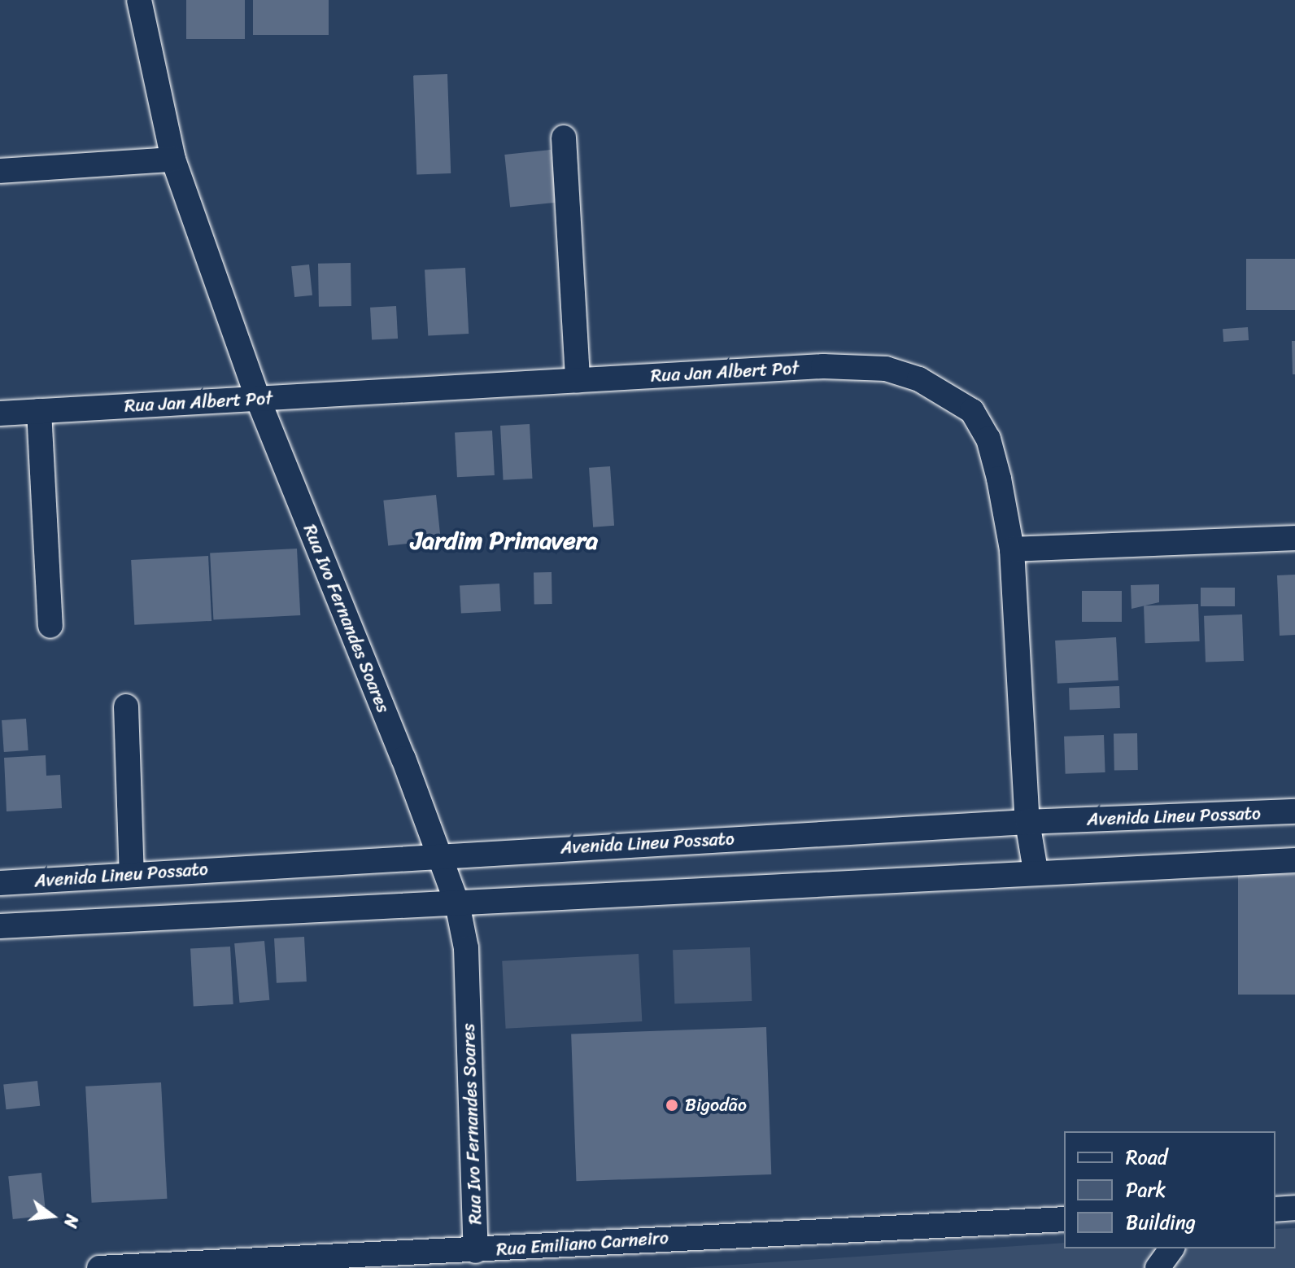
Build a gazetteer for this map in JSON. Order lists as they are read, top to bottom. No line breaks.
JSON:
{"streets":{"street":["Rua Jan Albert Pot","Rua Ivo Fernandes Soares","Avenida Lineu Possato","Rua Emiliano Carneiro"]},"crossings":[["Rua Jan Albert Pot","Rua Ivo Fernandes Soares"],["Rua Jan Albert Pot","Avenida Lineu Possato"],["Rua Ivo Fernandes Soares","Avenida Lineu Possato"],["Rua Ivo Fernandes Soares","Rua Emiliano Carneiro"]],"districts":["Jardim Primavera"],"places":["Bigodão"],"legend":["Road","Park","Building"],"north":"right"}
